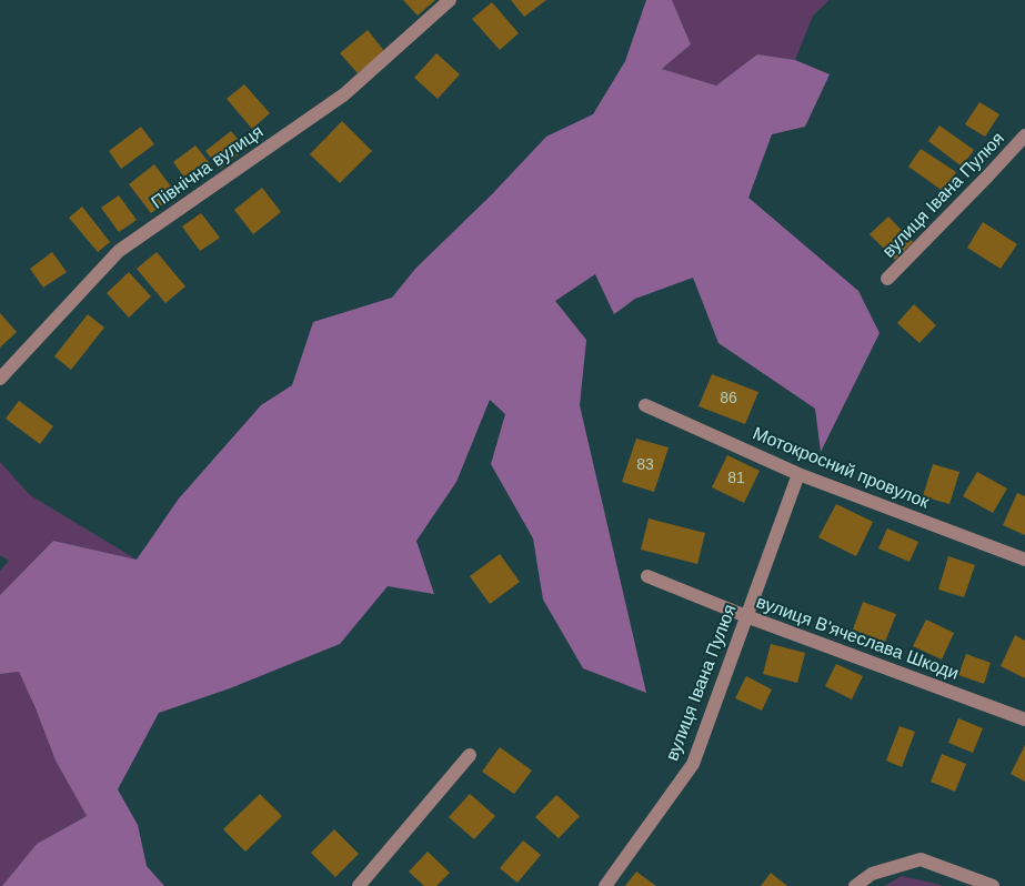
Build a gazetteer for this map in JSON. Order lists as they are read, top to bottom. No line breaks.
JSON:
{"streets":{"street":["Північна вулиця","вулиця Івана Пулюя","Мотокросний провулок","вулиця В'ячеслава Шкоди"]},"crossings":[["вулиця Івана Пулюя","Мотокросний провулок"],["вулиця Івана Пулюя","вулиця В'ячеслава Шкоди"]],"house_numbers":["86","83","81"]}
